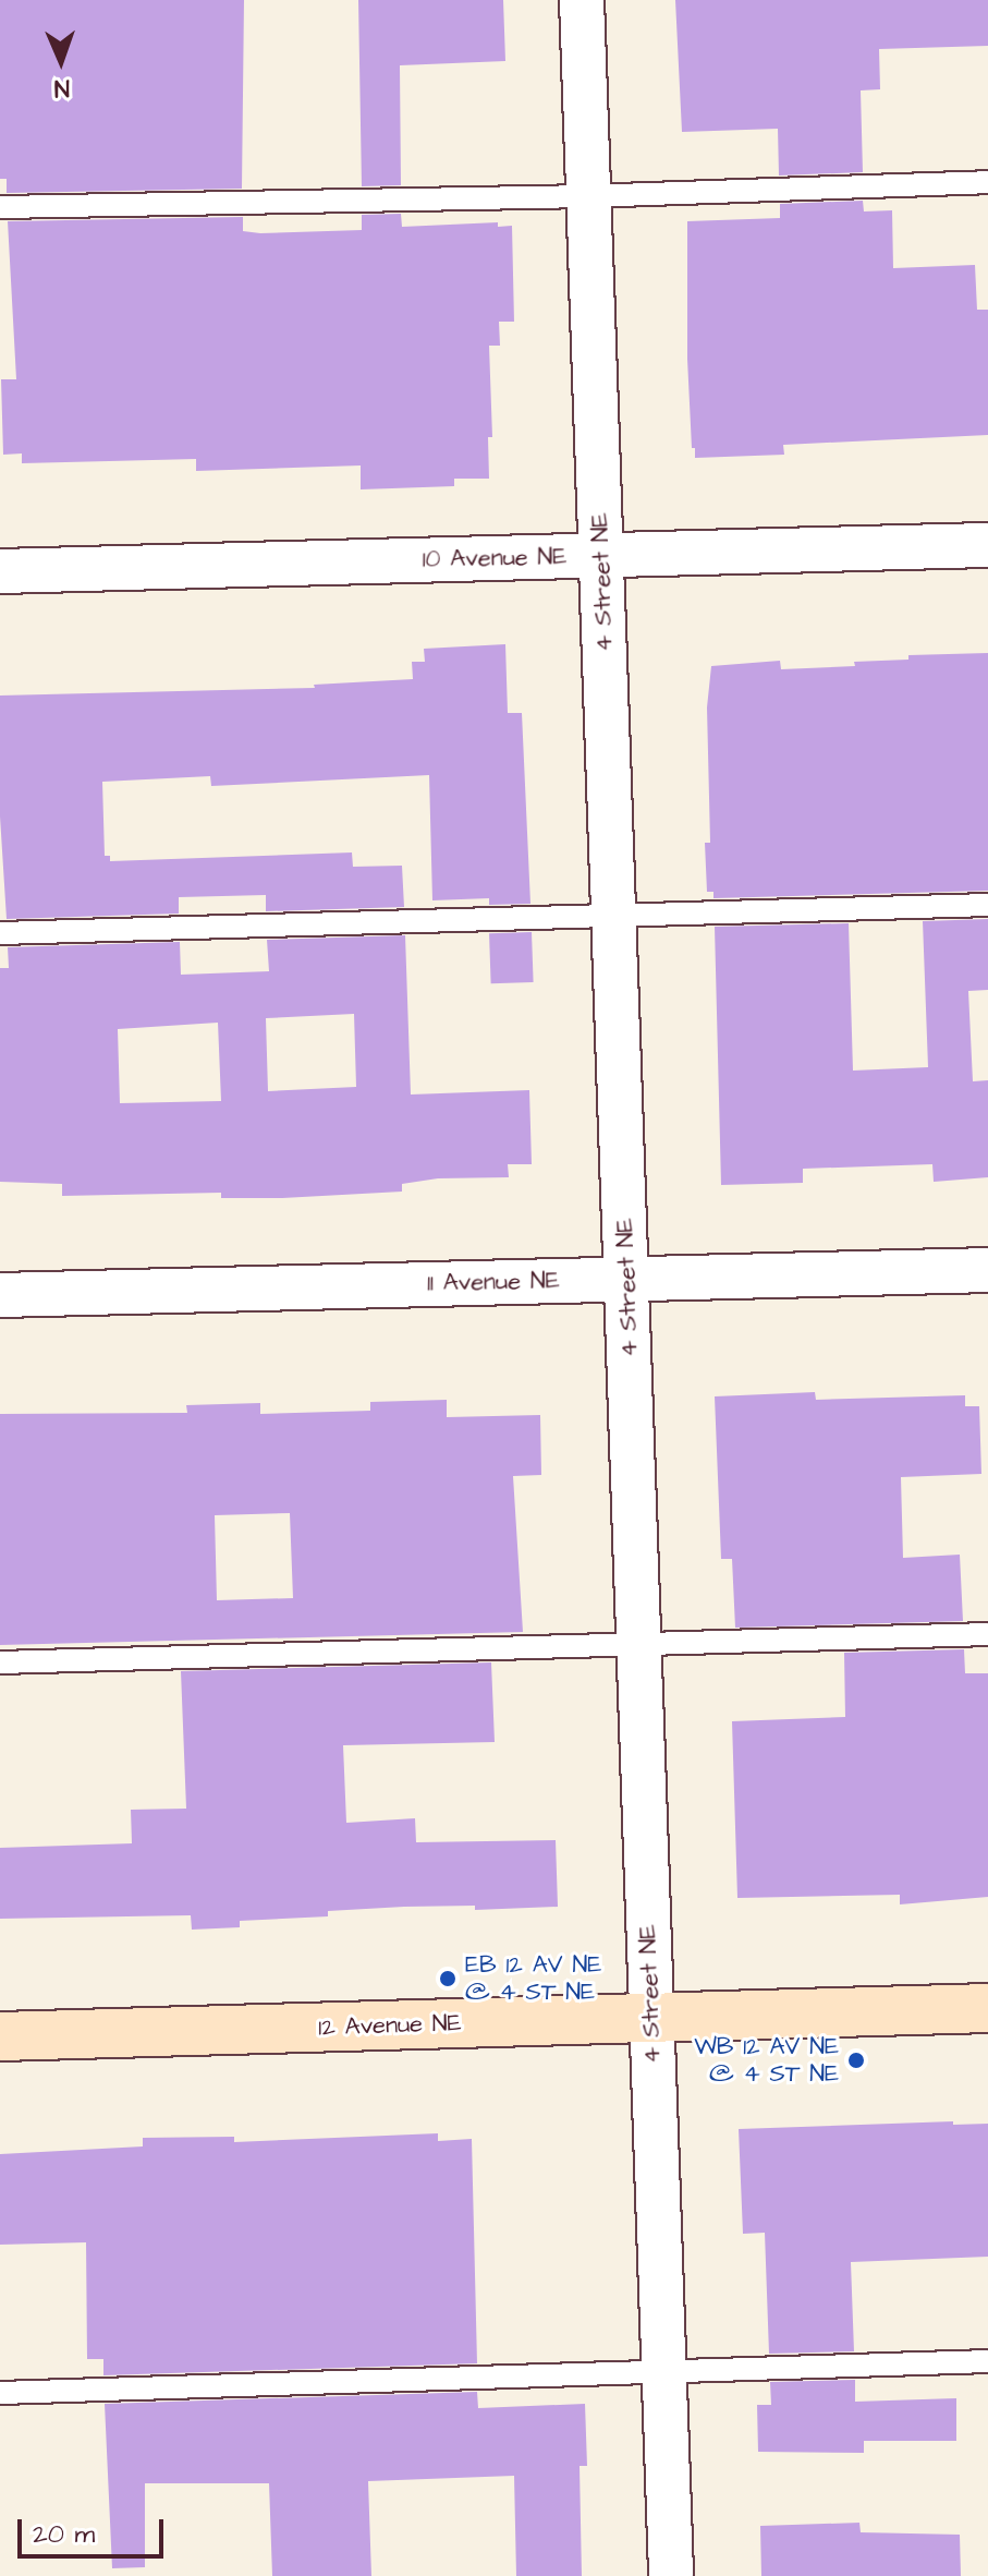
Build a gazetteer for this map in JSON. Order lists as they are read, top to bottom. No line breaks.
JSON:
{"streets":{"street":["10 Avenue NE","4 Street NE","11 Avenue NE","12 Avenue NE"]},"crossings":[["10 Avenue NE","4 Street NE"],["4 Street NE","11 Avenue NE"],["4 Street NE","12 Avenue NE"]],"places":["EB 12 AV NE @ 4 ST NE","WB 12 AV NE @ 4 ST NE"],"scale_bar":"20 m","north":"bottom"}
